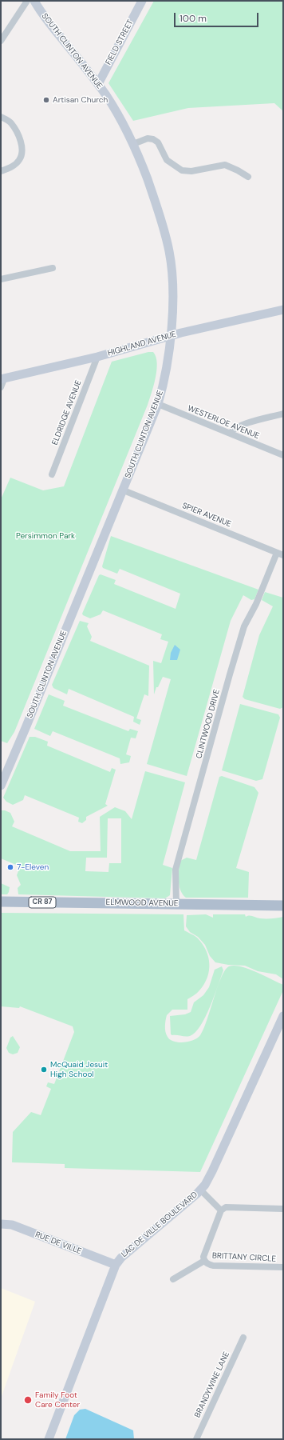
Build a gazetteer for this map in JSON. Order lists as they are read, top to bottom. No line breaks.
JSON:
{"streets":{"main road":["CR 87","ELMWOOD AVENUE"],"street":["FIELD STREET","SOUTH CLINTON AVENUE","HIGHLAND AVENUE","ELDRIDGE AVENUE","WESTERLOE AVENUE","SPIER AVENUE","CLINTWOOD DRIVE","LAC DE VILLE BOULEVARD","RUE DE VILLE","BRITTANY CIRCLE","BRANDYWINE LANE"]},"crossings":[["FIELD STREET","SOUTH CLINTON AVENUE"],["SOUTH CLINTON AVENUE","HIGHLAND AVENUE"],["SOUTH CLINTON AVENUE","WESTERLOE AVENUE"],["SOUTH CLINTON AVENUE","SPIER AVENUE"],["HIGHLAND AVENUE","ELDRIDGE AVENUE"],["SPIER AVENUE","CLINTWOOD DRIVE"],["CLINTWOOD DRIVE","ELMWOOD AVENUE"],["LAC DE VILLE BOULEVARD","RUE DE VILLE"]],"parks":["Persimmon Park"],"places":["Artisan Church","7-Eleven","McQuaid Jesuit High School","Family Foot Care Center"],"scale_bar":"100 m"}
